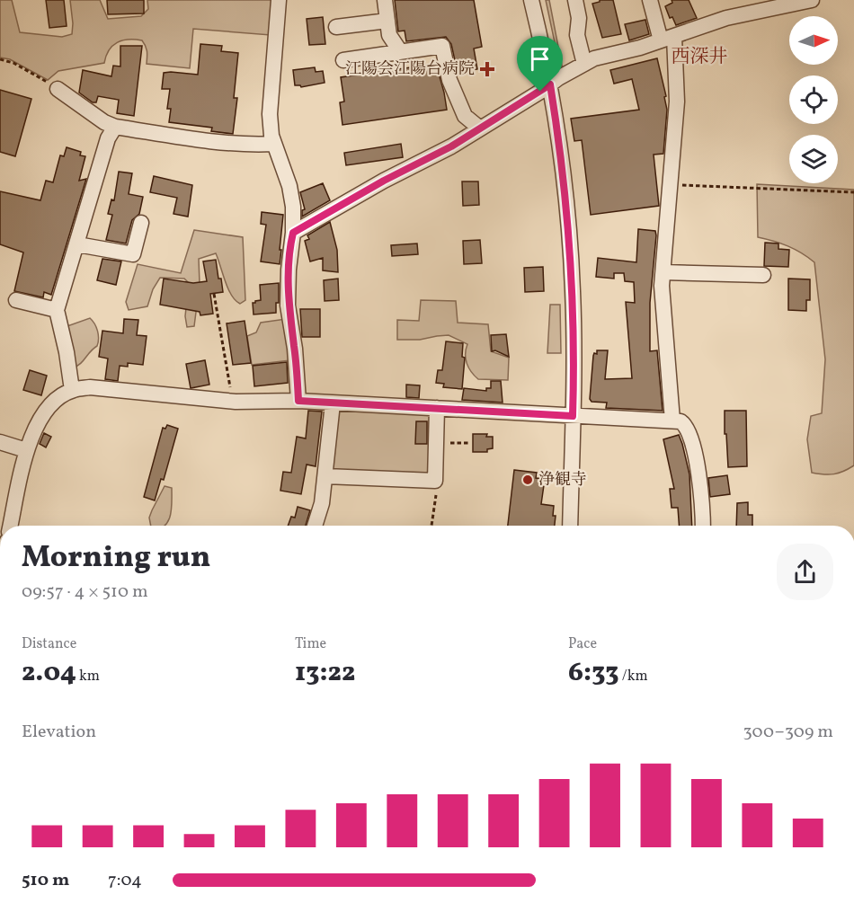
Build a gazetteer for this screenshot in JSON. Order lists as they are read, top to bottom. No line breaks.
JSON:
{"districts":["西深井"],"places":{"health":["江陽会江陽台病院"],"other":["浄観寺"]},"north":"right","page":{"heading":["Morning run","09:57 · 4 × 510 m"],"stats":[["Distance","2.04 km"],["Time","13:22"],["Pace","6:33 /km"]],"chart":["Elevation","300–309 m"],"list":[{"name":"510 m","note":"7:04"}]}}
